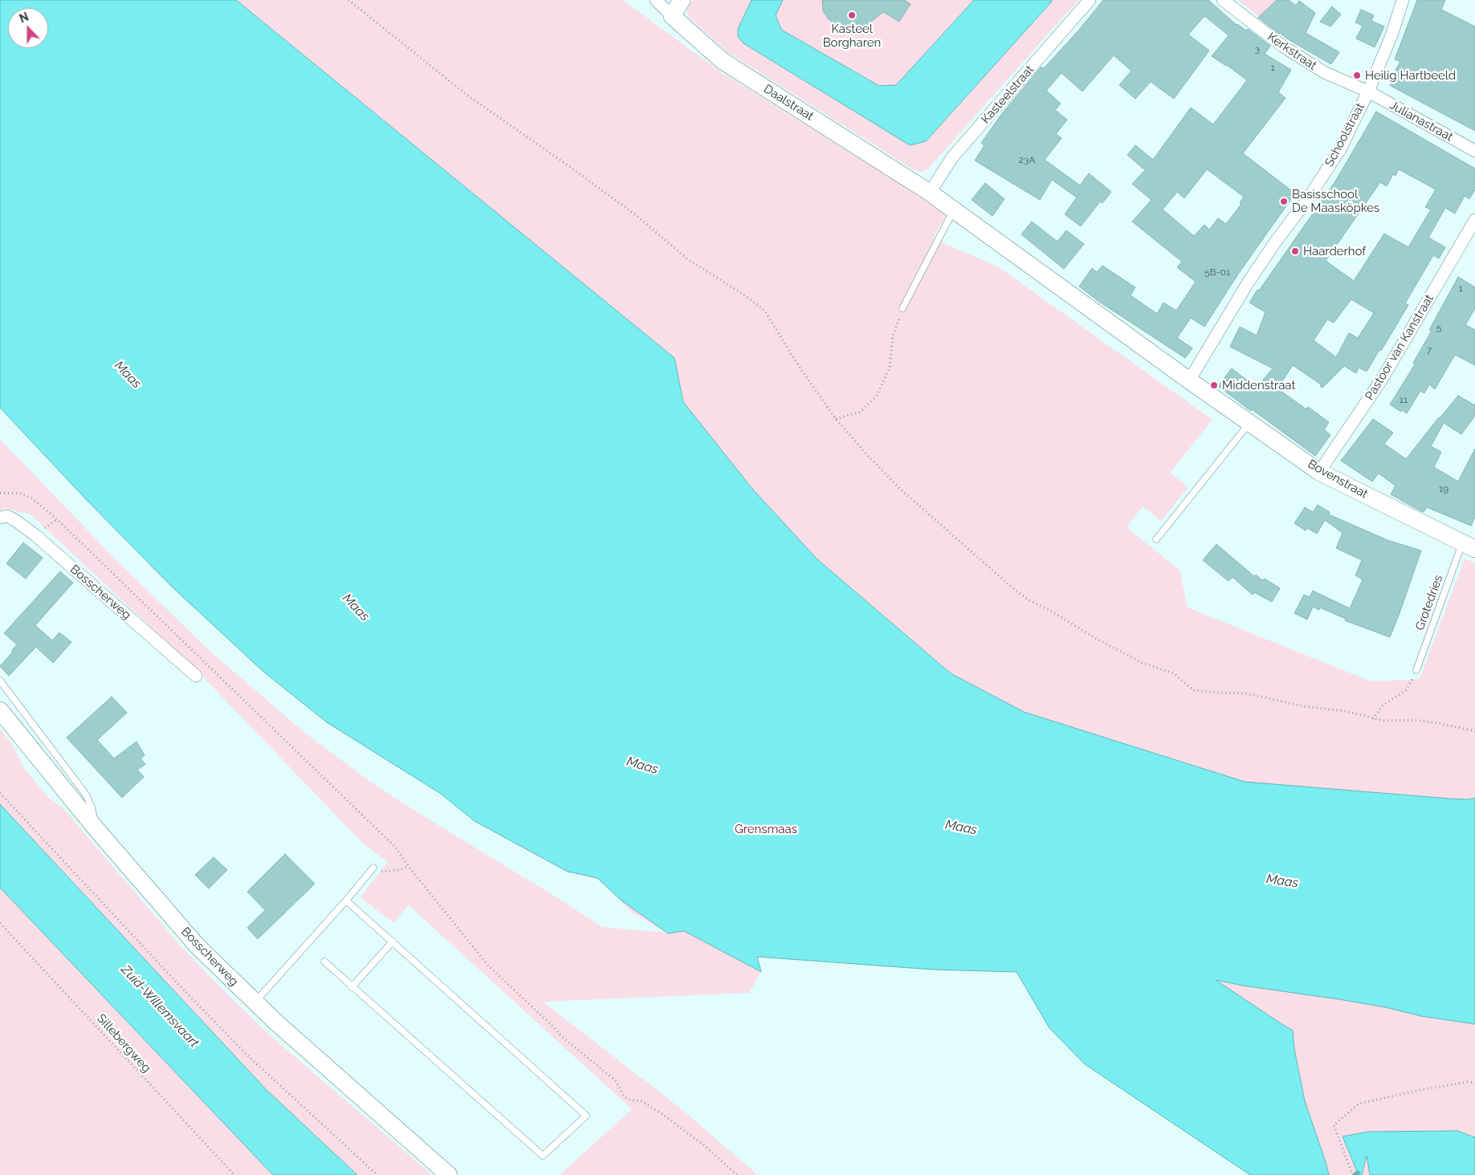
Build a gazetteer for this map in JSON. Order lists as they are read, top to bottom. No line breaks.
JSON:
{"streets":{"street":["Kerkstraat","Kasteelstraat","Daalstraat","Julianastraat","Schoolstraat","Pastoor van Kanstraat","Bovenstraat","Bosscherweg"],"lane":["Grotedries"],"path":["Sillebergweg"]},"crossings":[["Kerkstraat","Julianastraat"],["Kerkstraat","Schoolstraat"],["Kasteelstraat","Daalstraat"],["Julianastraat","Schoolstraat"],["Schoolstraat","Bovenstraat"],["Pastoor van Kanstraat","Bovenstraat"],["Bovenstraat","Grotedries"]],"water":["Maas","Zuid-Willemsvaart"],"parks":["Grensmaas"],"places":["Kasteel Borgharen","Heilig Hartbeeld","Basisschool De Maasköpkes","Haarderhof","Middenstraat"],"house_numbers":["3","1","23A","5B-01","1","5","7","11","19"],"north":"top"}
